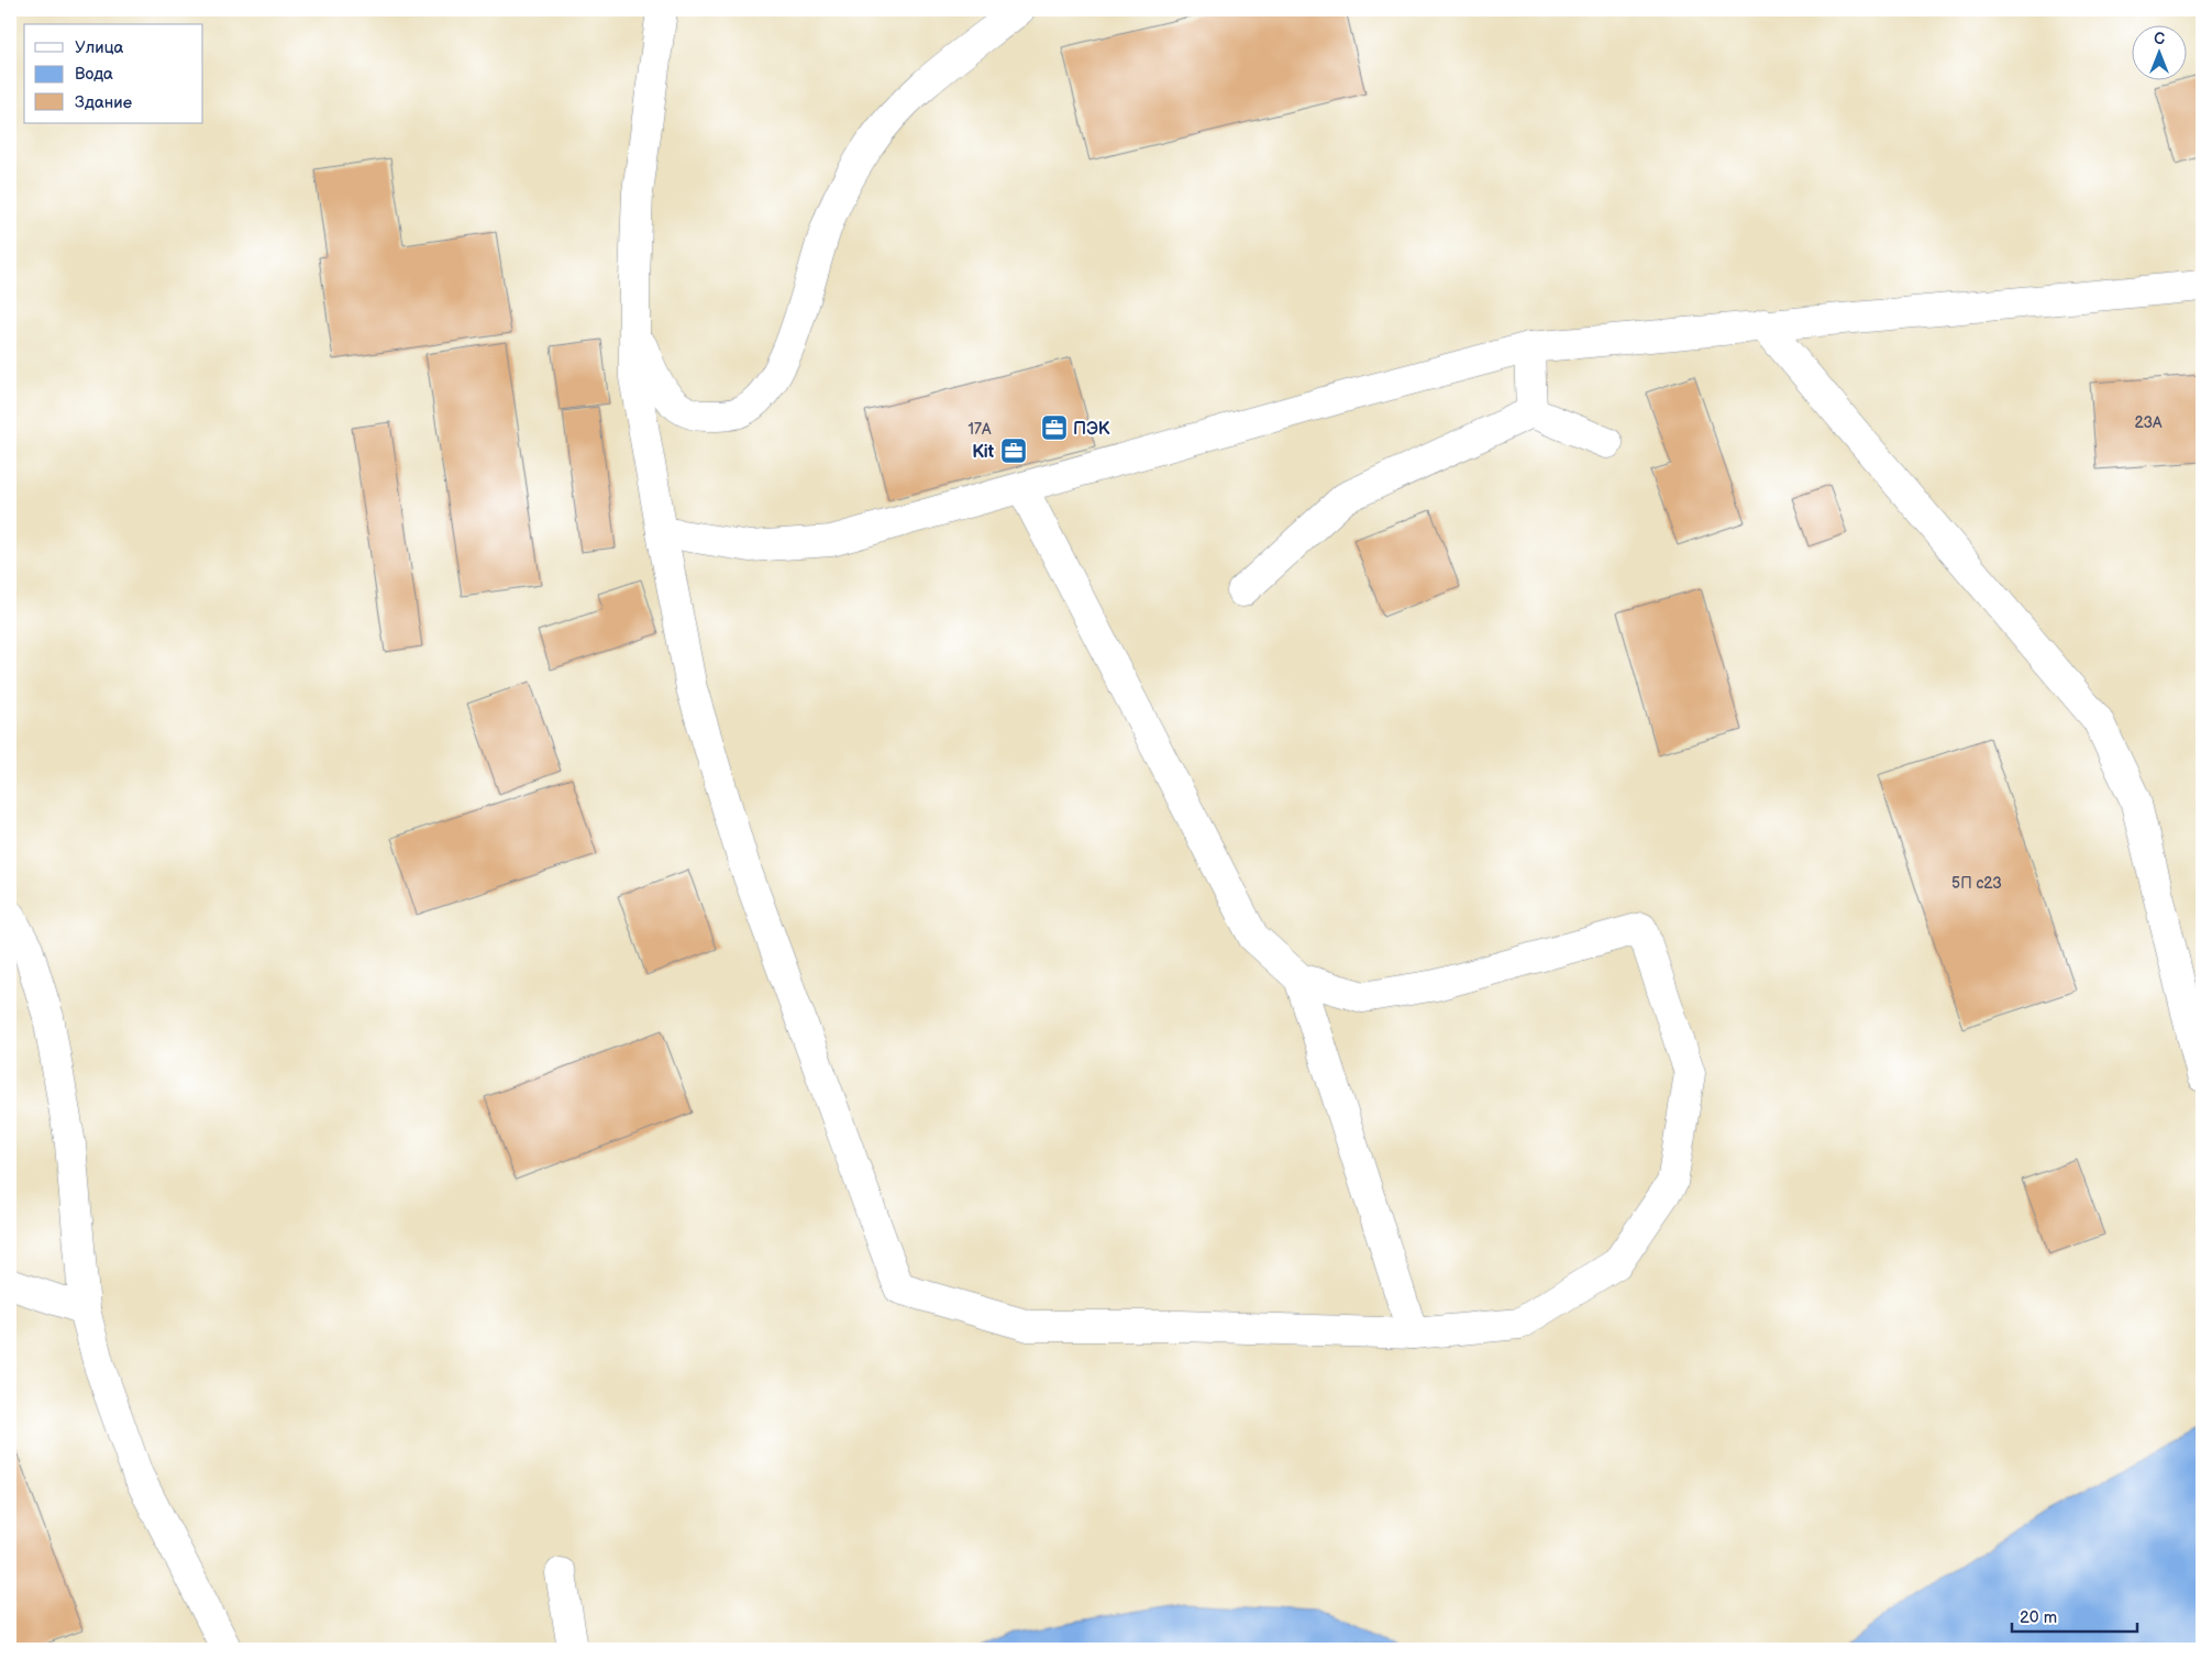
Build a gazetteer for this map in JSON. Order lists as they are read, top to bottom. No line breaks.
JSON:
{"places":{"office":["ПЭК","Kit"]},"house_numbers":["23А","17А","5П с23"],"legend":["Улица","Вода","Здание"],"scale_bar":"20 m","north":"top"}
